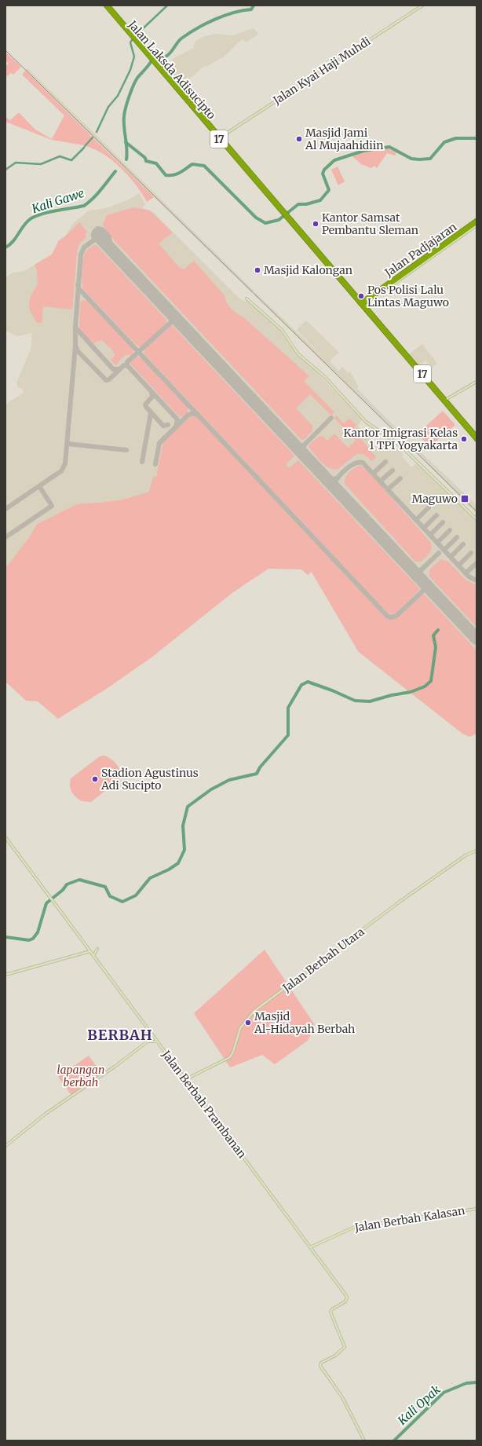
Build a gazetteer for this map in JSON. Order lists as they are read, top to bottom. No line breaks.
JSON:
{"streets":{"highway":["Jalan Laksda Adisucipto","17","Jalan Padjajaran"],"street":["Jalan Kyai Haji Muhdi","Jalan Berbah Utara","Jalan Berbah Prambanan","Jalan Berbah Kalasan"]},"crossings":[["Jalan Laksda Adisucipto","Jalan Kyai Haji Muhdi"],["Jalan Laksda Adisucipto","17"],["Jalan Laksda Adisucipto","Jalan Padjajaran"],["17","Jalan Padjajaran"],["Jalan Berbah Utara","Jalan Berbah Prambanan"],["Jalan Berbah Prambanan","Jalan Berbah Kalasan"]],"districts":["BERBAH"],"water":["Kali Gawe","Kali Opak"],"parks":["lapangan berbah"],"places":{"other":["Masjid Jami Al Mujaahidiin","Kantor Samsat Pembantu Sleman","Masjid Kalongan","Pos Polisi Lalu Lintas Maguwo","Kantor Imigrasi Kelas 1 TPI Yogyakarta","Stadion Agustinus Adi Sucipto","Masjid Al-Hidayah Berbah"],"transit":["Maguwo"]}}
